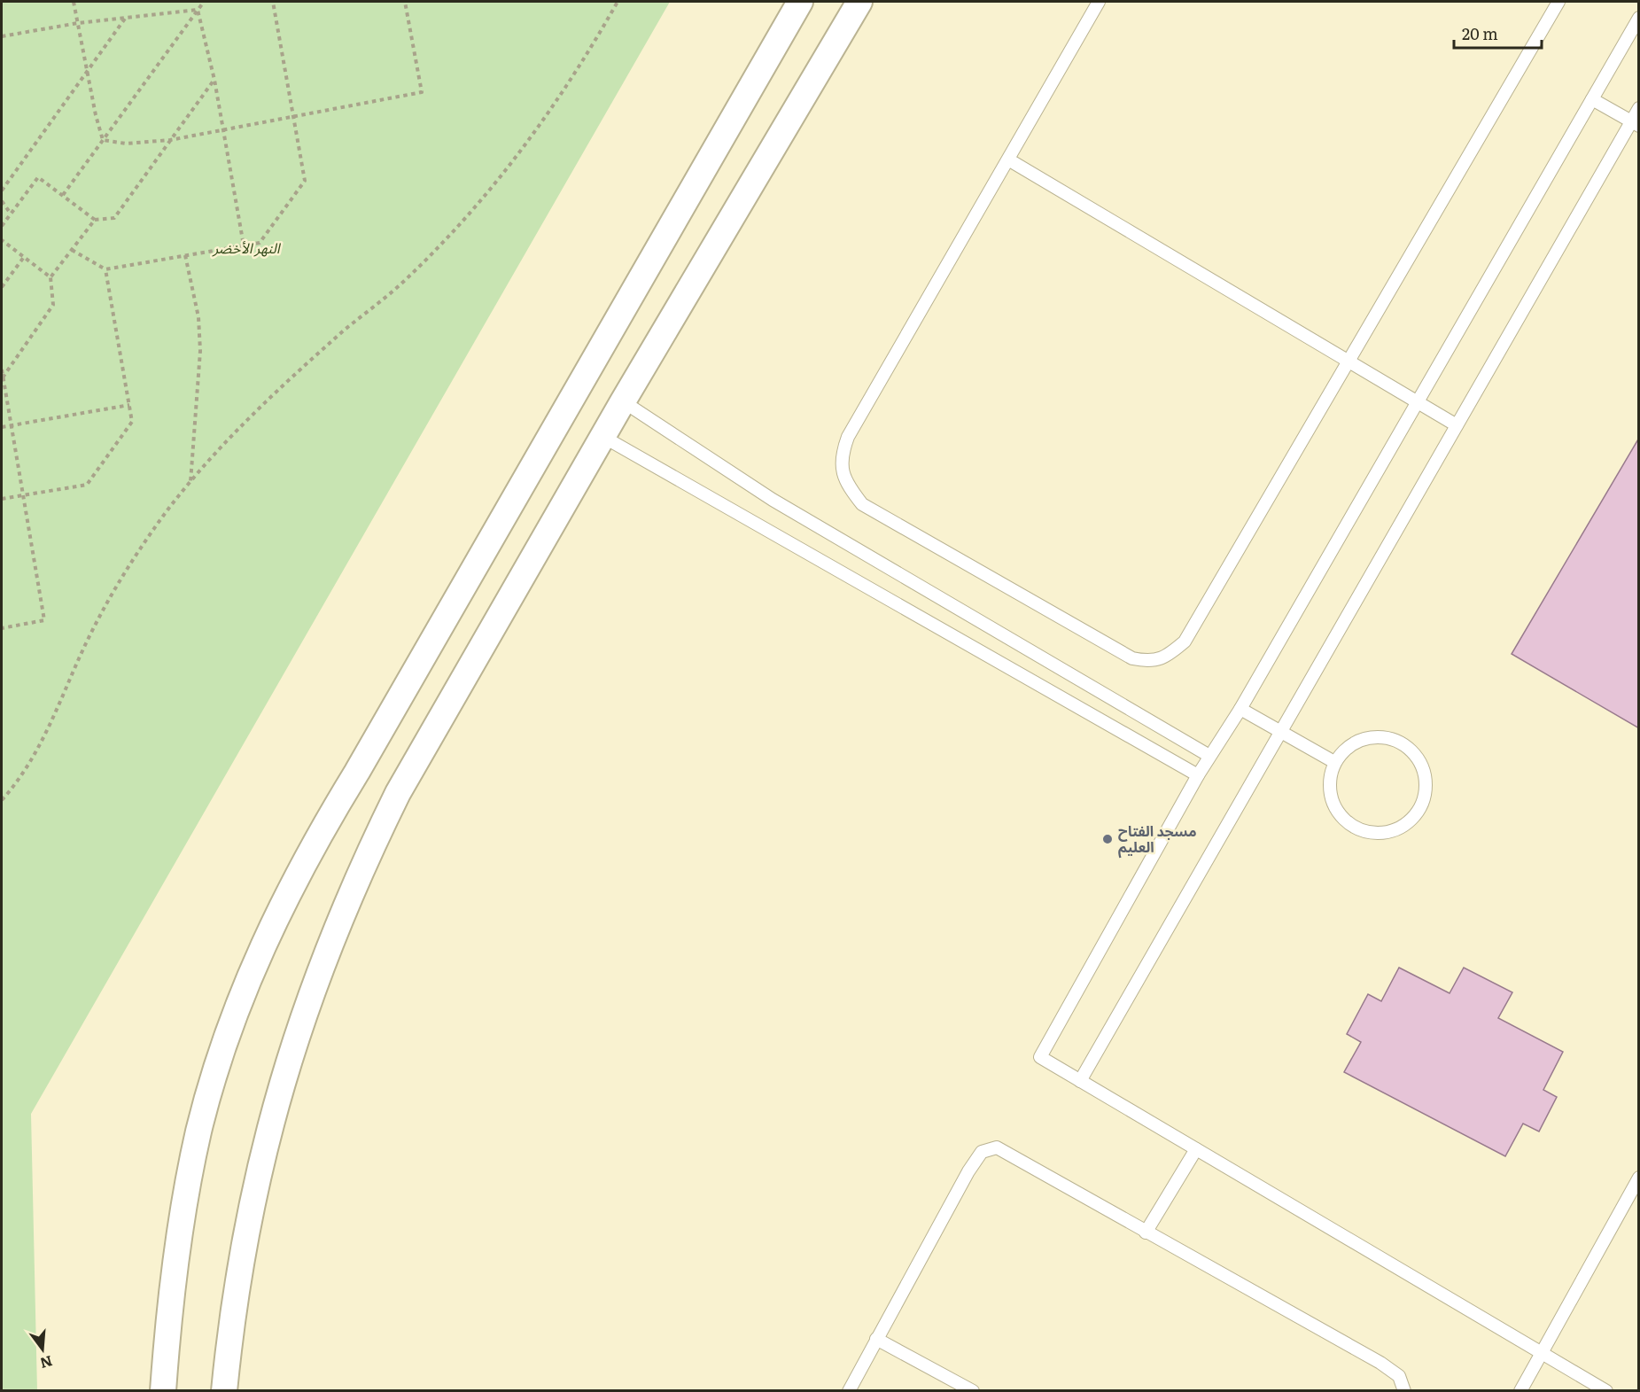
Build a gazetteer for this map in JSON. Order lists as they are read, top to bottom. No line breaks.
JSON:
{"parks":["النهر الأخضر"],"places":["مسجد الفتاح العليم"],"scale_bar":"20 m","north":"bottom"}
